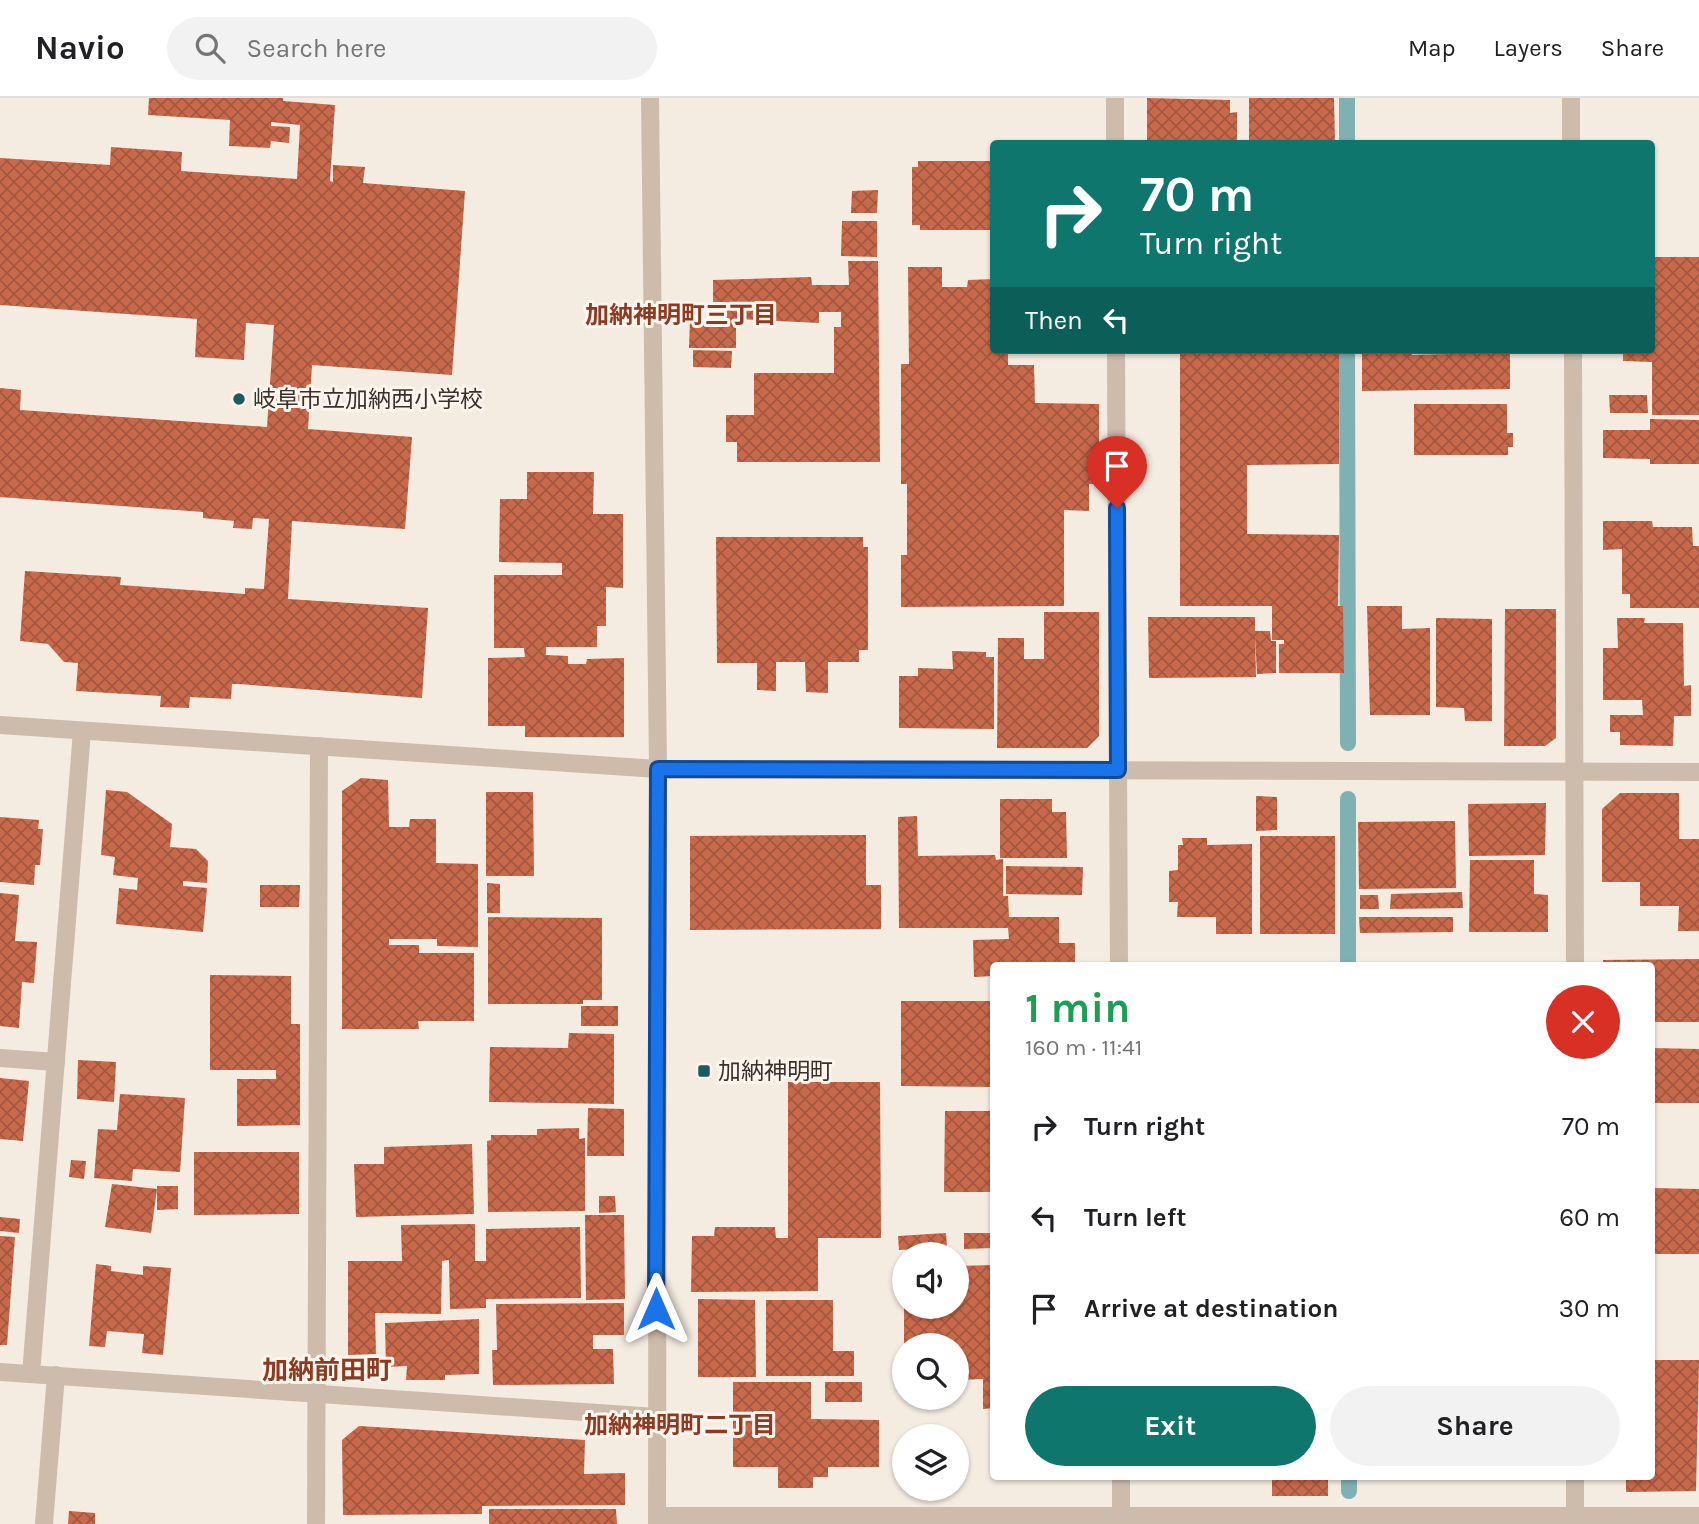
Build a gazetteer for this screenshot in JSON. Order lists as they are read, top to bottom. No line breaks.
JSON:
{"districts":["加納神明町三丁目","加納前田町","加納神明町二丁目"],"places":{"other":["岐阜市立加納西小学校"],"transit":["加納神明町"]},"page":{"header":"Navio","search":"Search here","nav":["Map","Layers","Share"],"turn":["70 m","Turn right"],"then":"Then","heading":["1 min","160 m · 11:41"],"list":[{"name":"Turn right","value":"70 m"},{"name":"Turn left","value":"60 m"},{"name":"Arrive at destination","value":"30 m"}],"buttons":["Exit","Share"]}}
